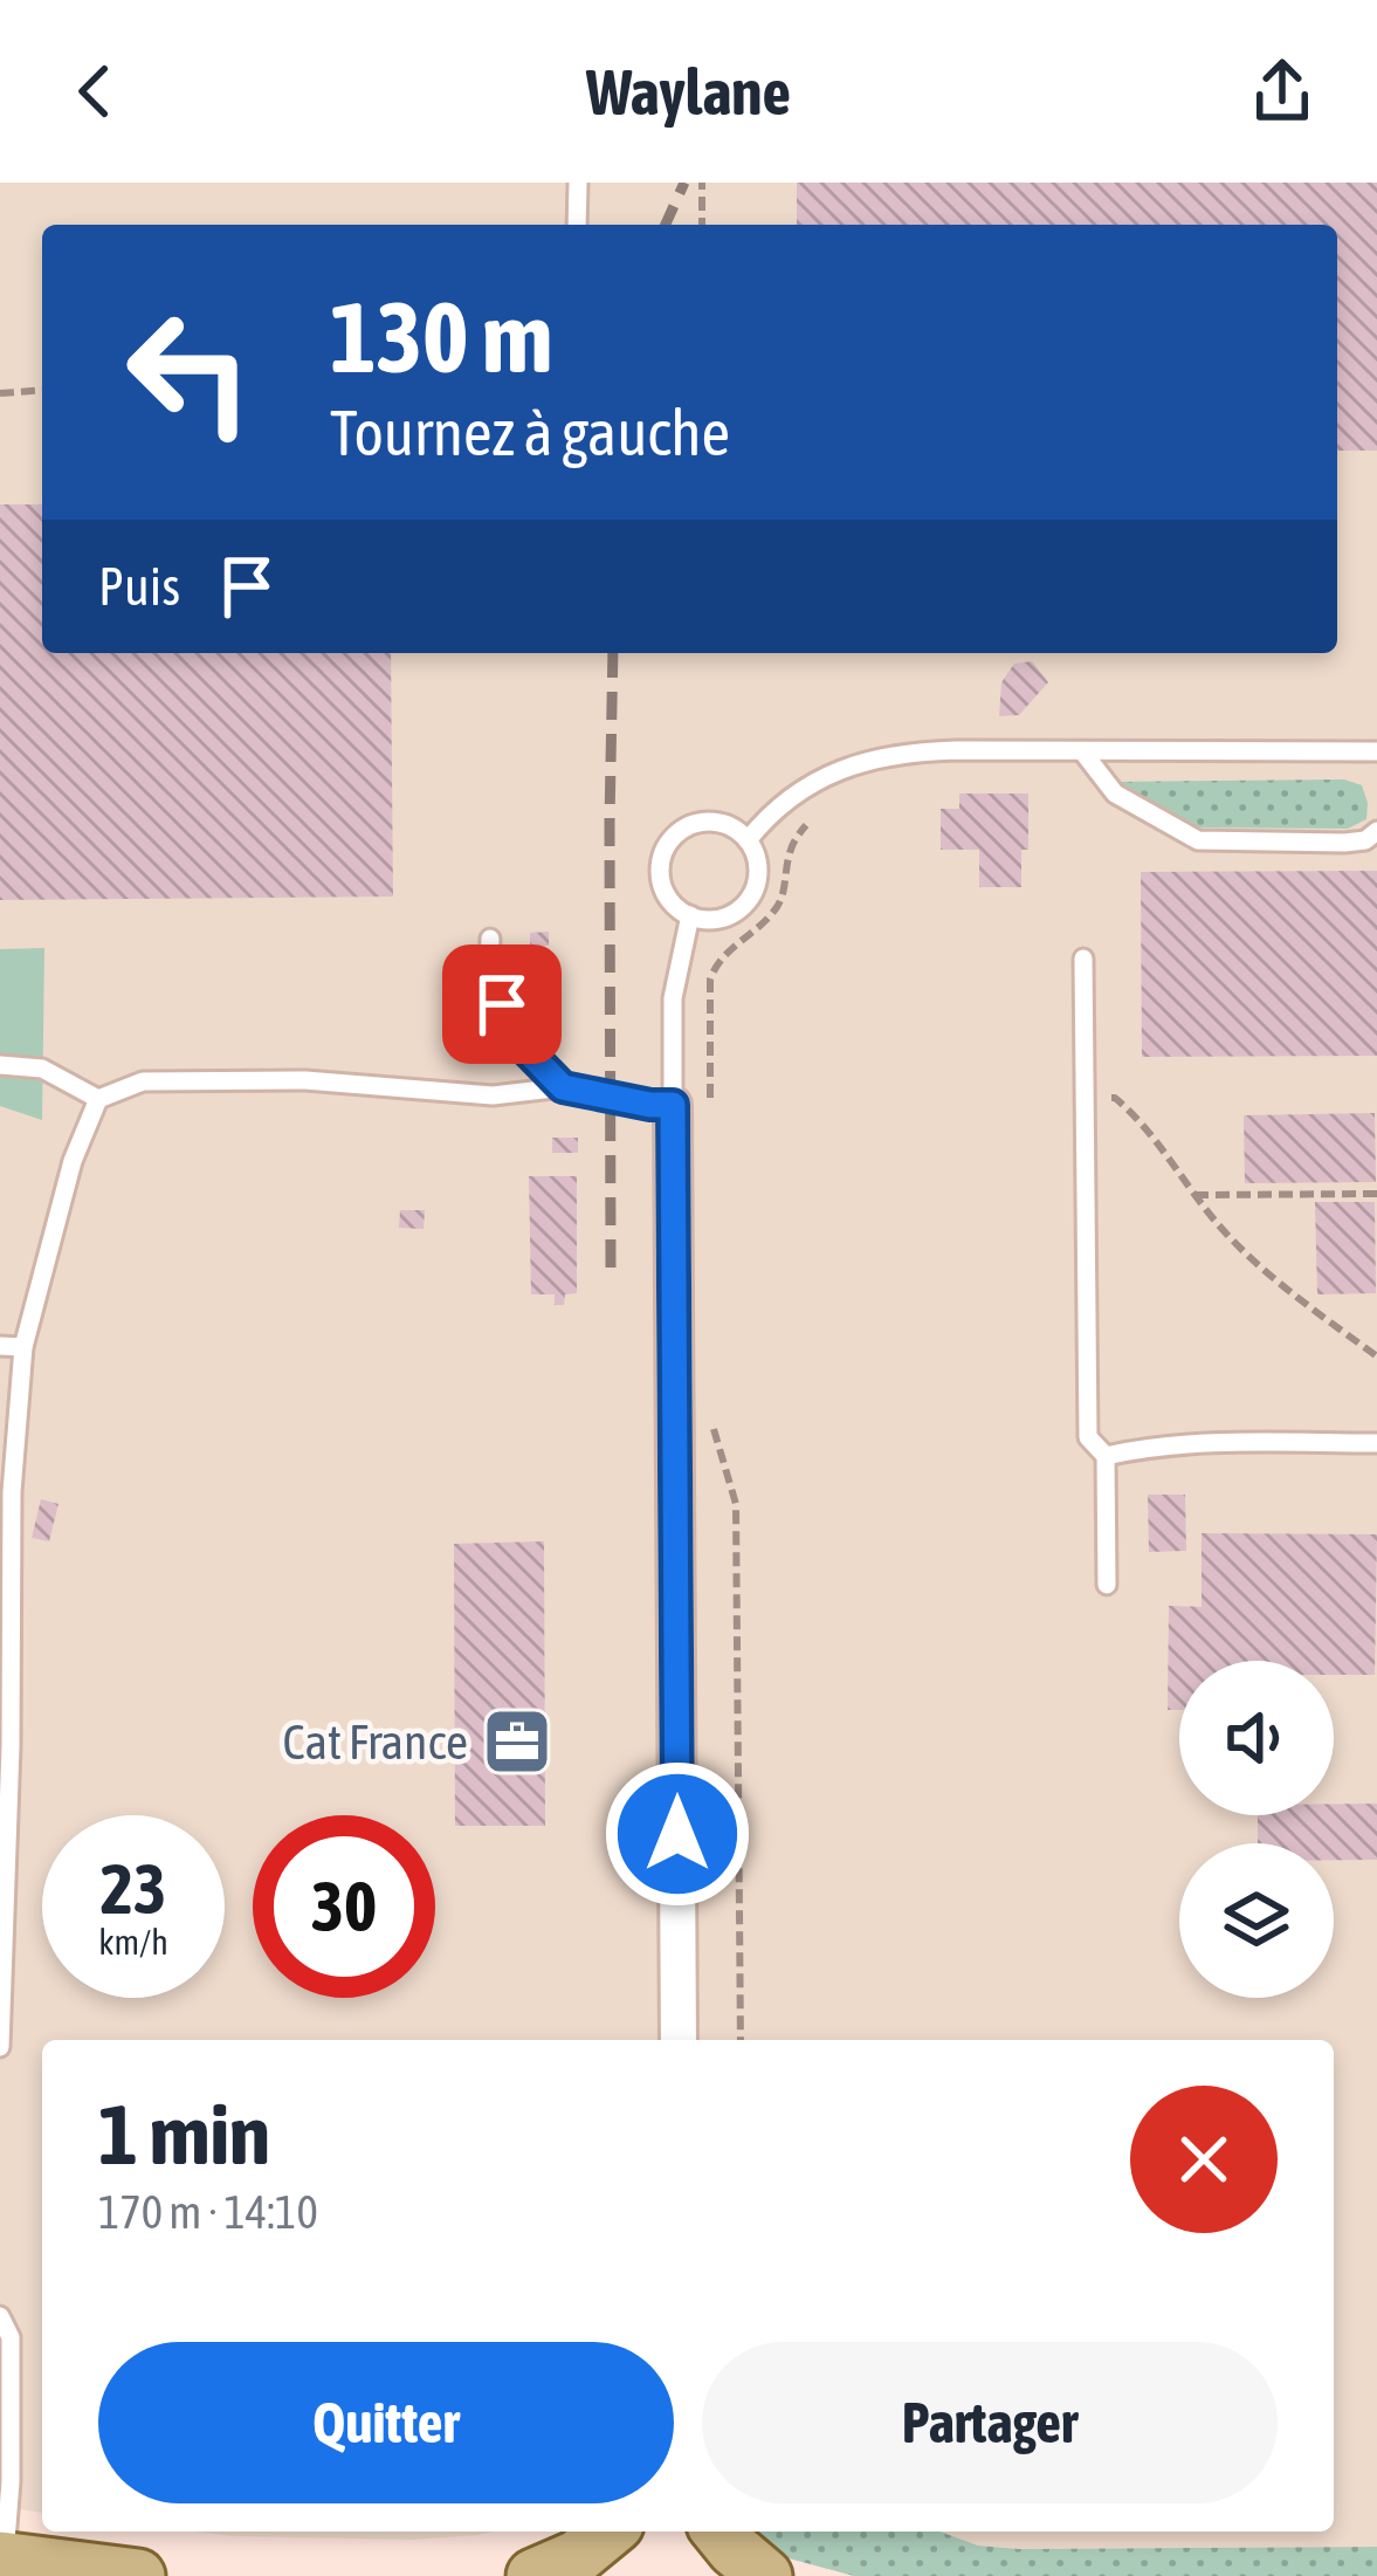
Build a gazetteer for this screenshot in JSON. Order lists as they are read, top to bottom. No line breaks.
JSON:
{"places":{"office":["Cat France"]},"page":{"header":"Waylane","turn":["130 m","Tournez à gauche"],"then":"Puis","speed":"23 km/h","limit":"30","heading":["1 min","170 m · 14:10"],"buttons":["Quitter","Partager"]}}
